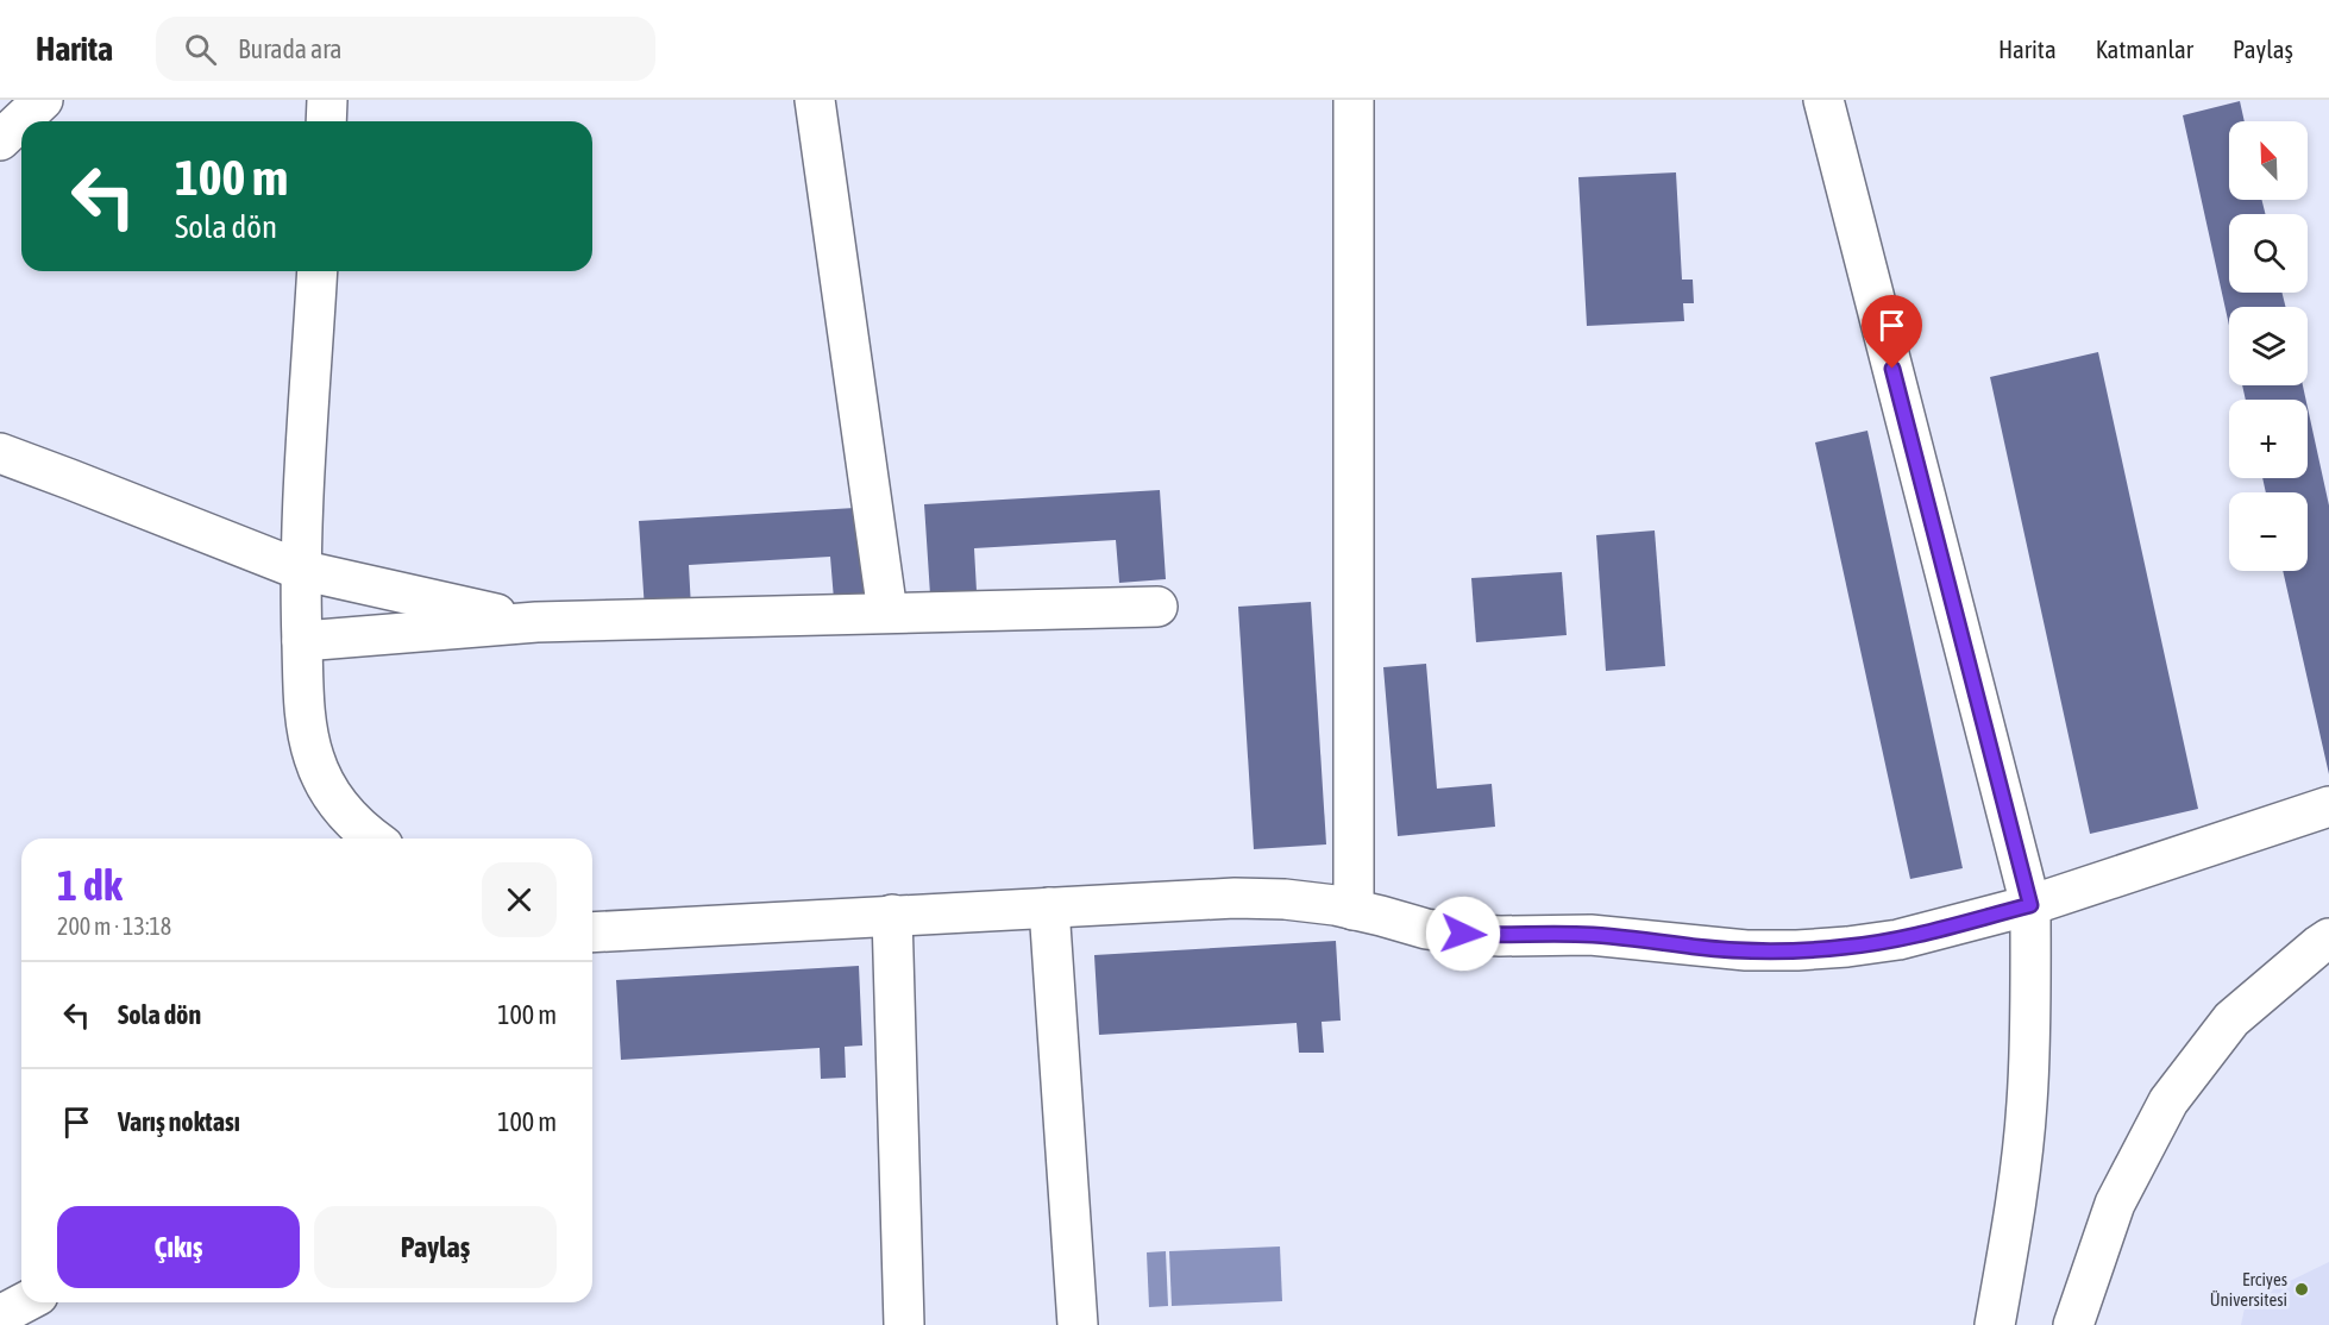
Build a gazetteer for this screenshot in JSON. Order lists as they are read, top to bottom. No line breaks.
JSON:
{"places":["Erciyes Üniversitesi"],"north":"top left","page":{"header":"Harita","search":"Burada ara","nav":["Harita","Katmanlar","Paylaş"],"map_buttons":["+","−"],"turn":["100 m","Sola dön"],"heading":["1 dk","200 m · 13:18"],"list":[{"name":"Sola dön","value":"100 m"},{"name":"Varış noktası","value":"100 m"}],"buttons":["Çıkış","Paylaş"]}}
